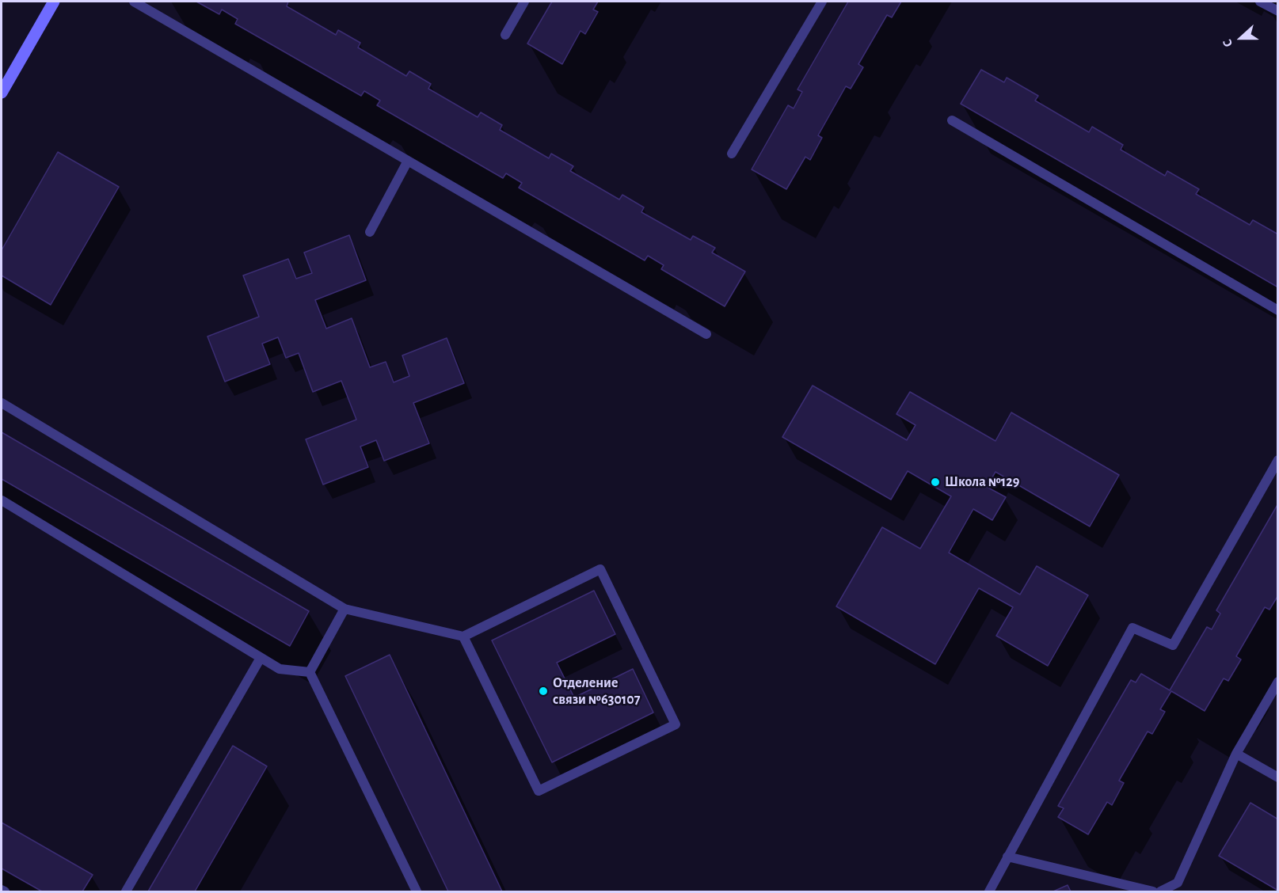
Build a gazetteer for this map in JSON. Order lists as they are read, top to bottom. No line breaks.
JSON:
{"places":["Школа №129","Отделение связи №630107"],"north":"left"}
